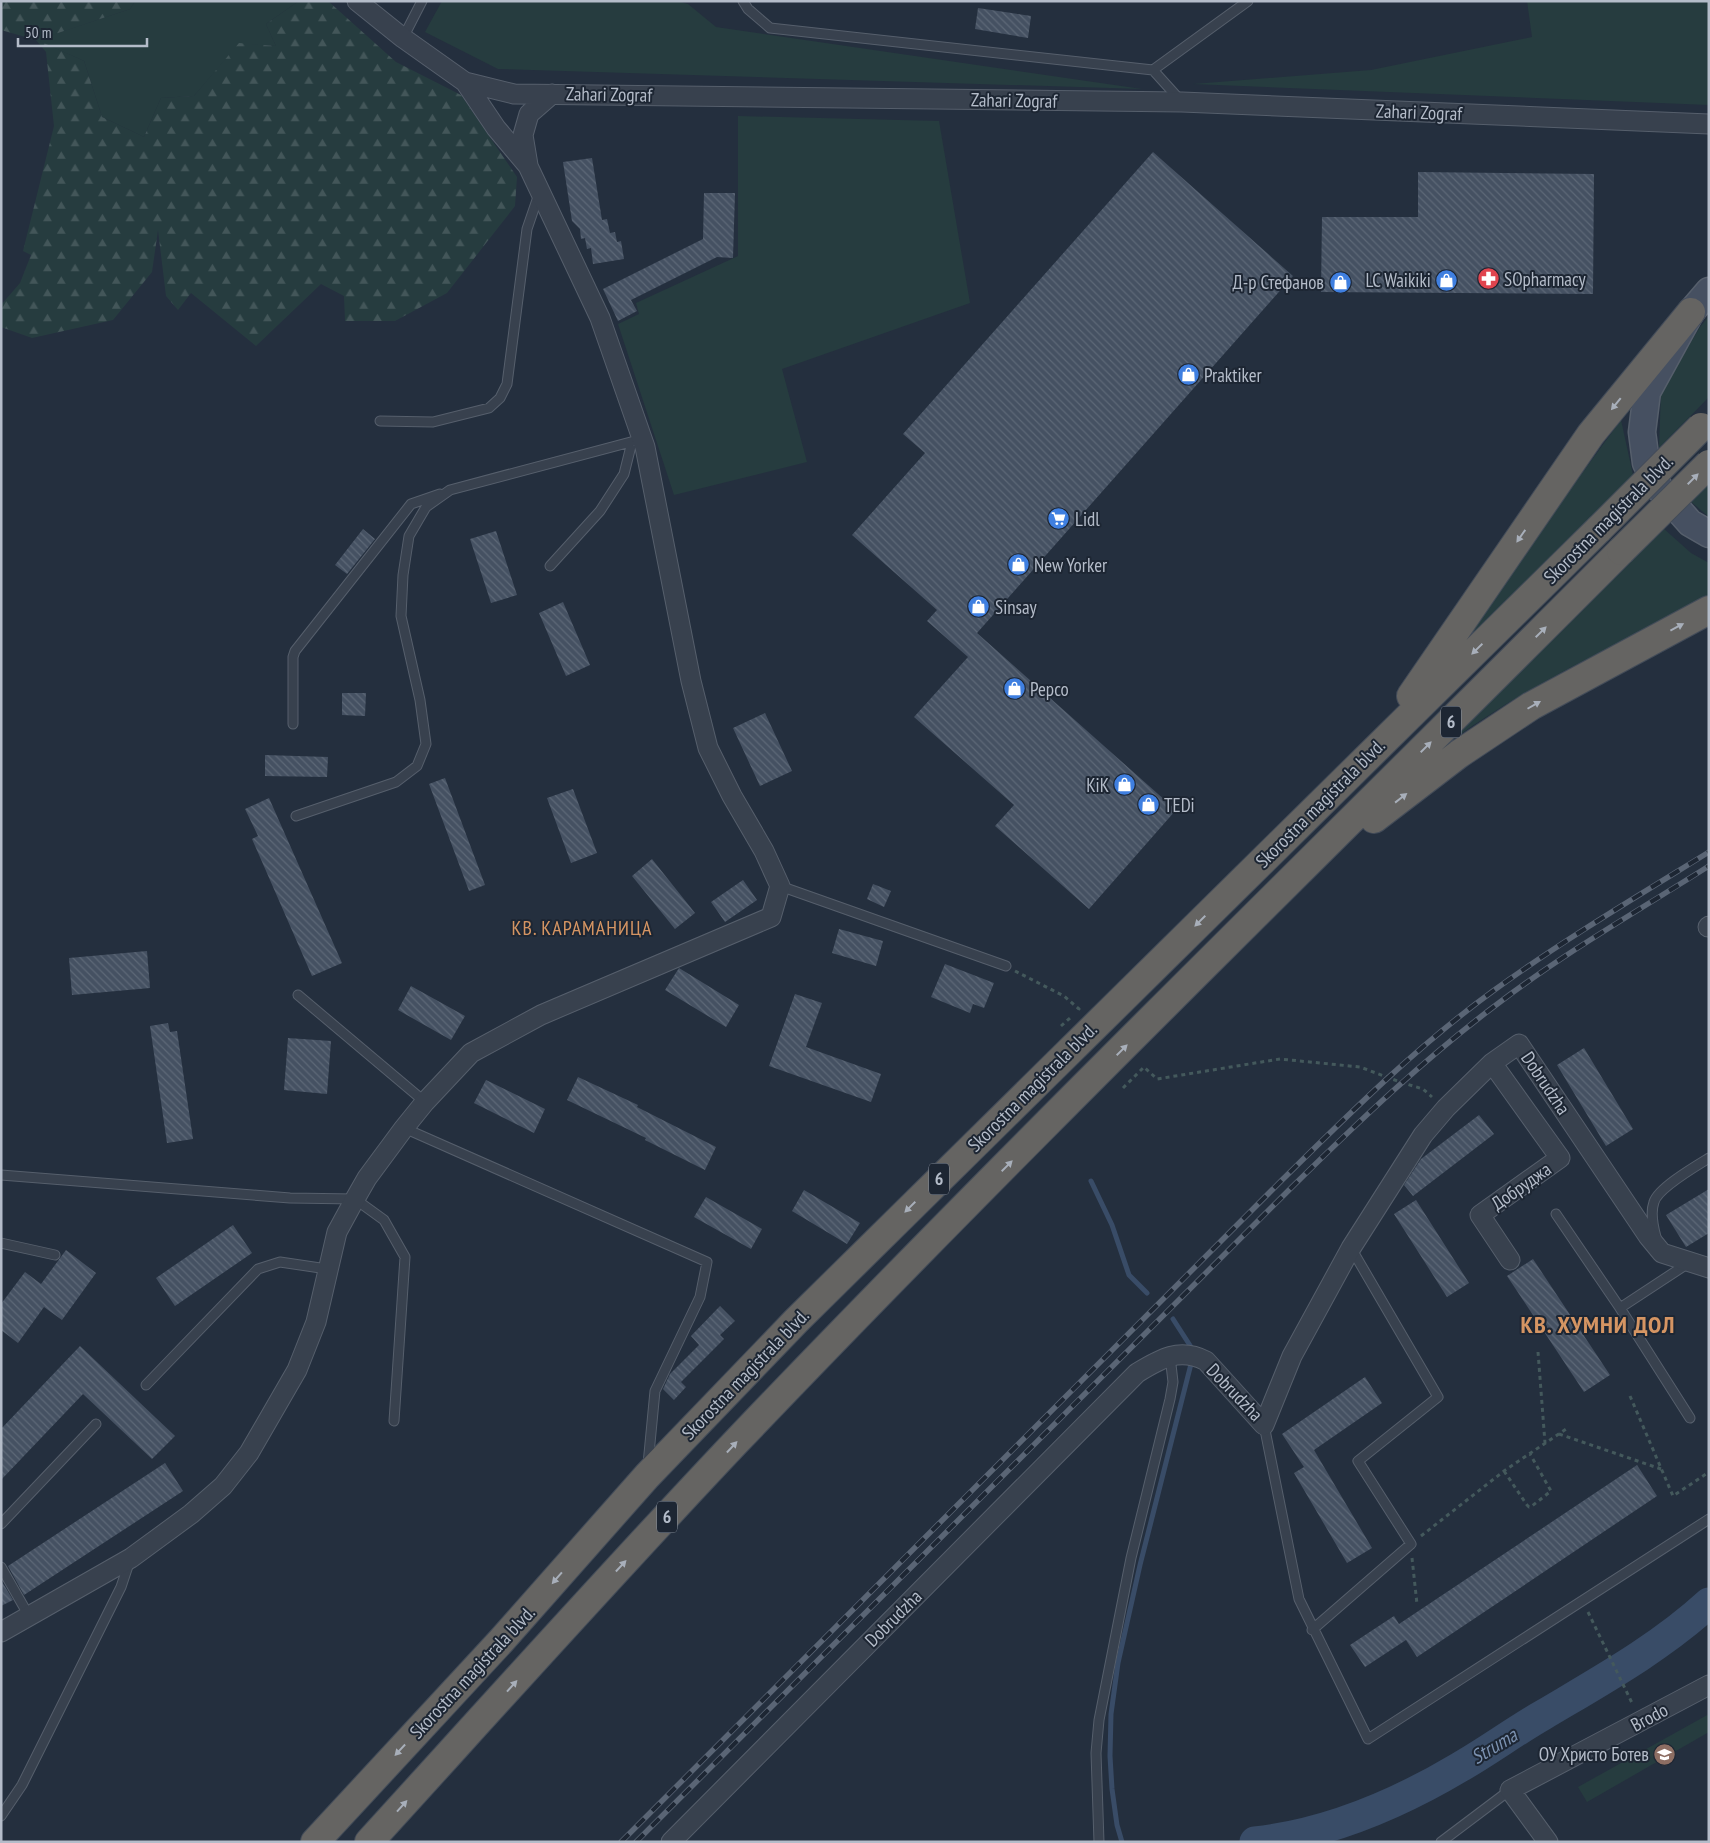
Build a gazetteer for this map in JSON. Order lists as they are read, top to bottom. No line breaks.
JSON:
{"streets":{"highway":["Skorostna magistrala blvd.","6"],"street":["Zahari Zograf","Dobrudzha","Добруджа","Brodo"]},"crossings":[["Dobrudzha","Добруджа"]],"districts":["КВ. КАРАМАНИЦА","КВ. ХУМНИ ДОЛ"],"water":["Struma"],"places":{"pharmacy":["SOpharmacy"],"shop":["LC Waikiki","Д-р Стефанов","Praktiker","New Yorker","Sinsay","Pepco","KiK","TEDi"],"supermarket":["Lidl"],"school or university":["ОУ Христо Ботев"]},"scale_bar":"50 m"}
